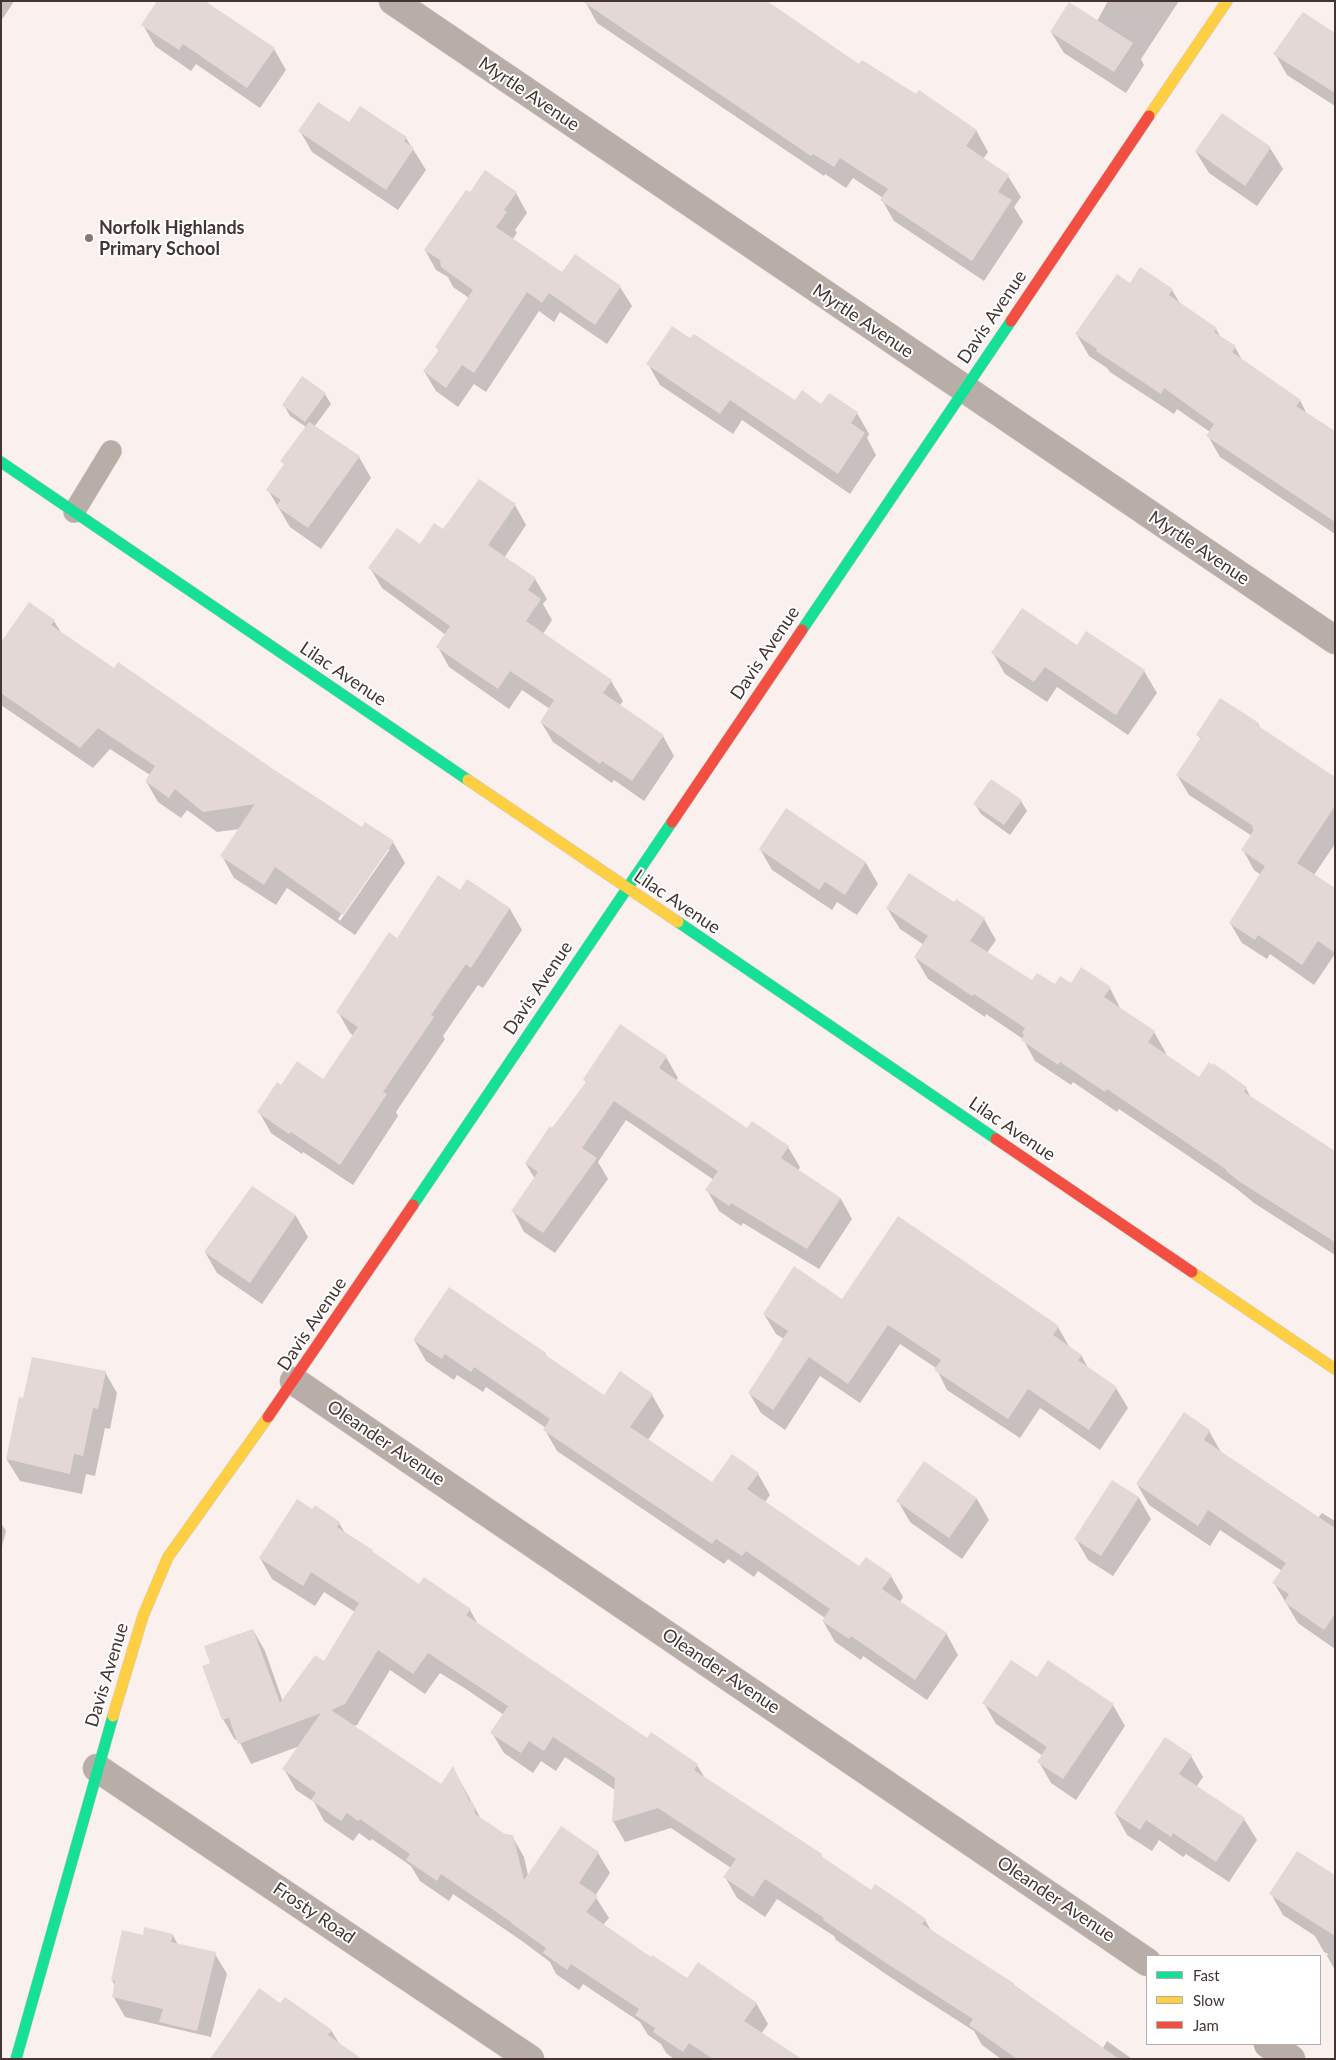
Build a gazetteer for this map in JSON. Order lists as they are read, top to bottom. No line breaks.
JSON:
{"streets":{"street":["Myrtle Avenue","Davis Avenue","Lilac Avenue","Oleander Avenue","Frosty Road"]},"crossings":[["Myrtle Avenue","Davis Avenue"],["Davis Avenue","Lilac Avenue"],["Davis Avenue","Oleander Avenue"],["Davis Avenue","Frosty Road"]],"places":["Norfolk Highlands Primary School"],"legend":["Fast","Slow","Jam"]}
